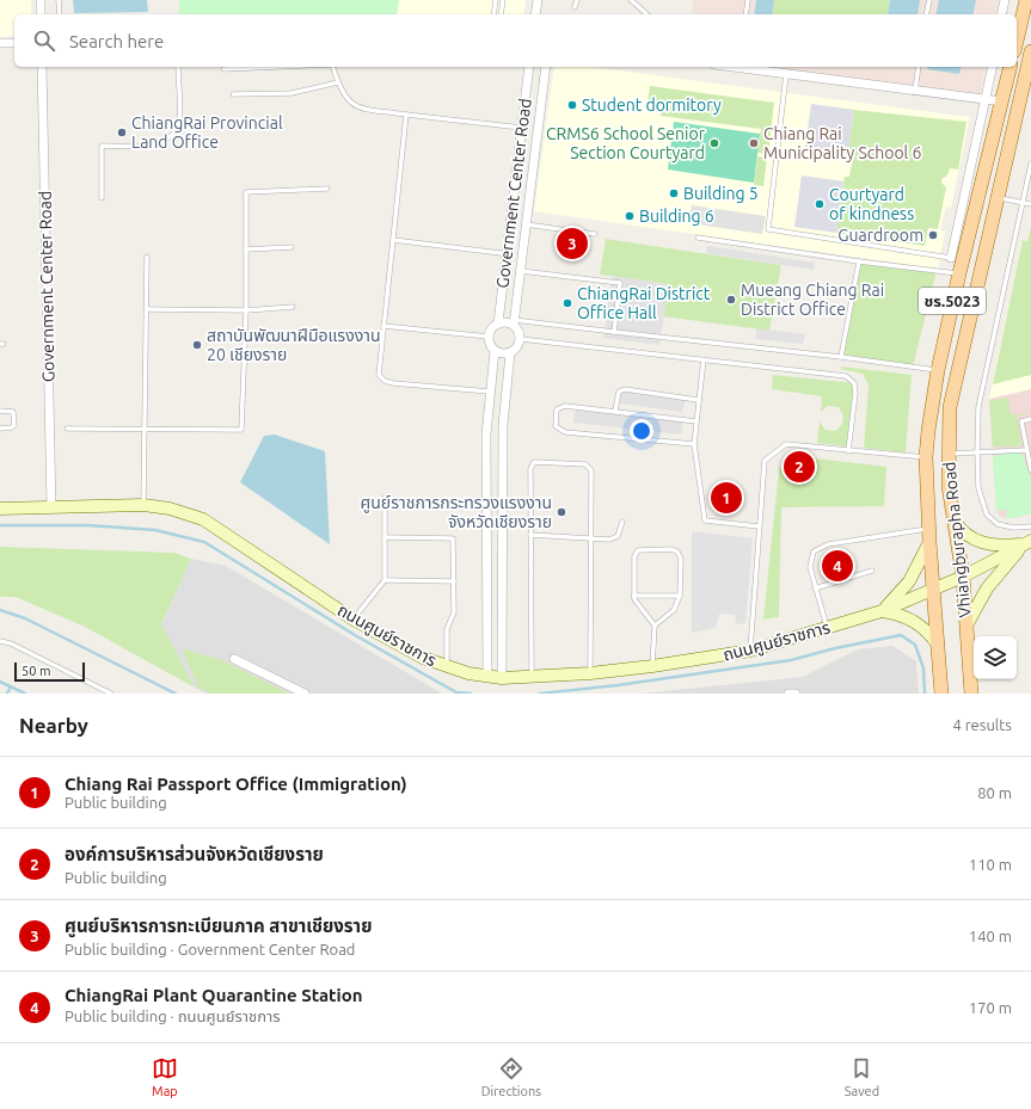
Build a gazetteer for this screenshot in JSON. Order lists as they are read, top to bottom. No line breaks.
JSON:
{"streets":{"main road":["ชร.5023","Vhiangburapha Road"],"street":["Government Center Road","ถนนศูนย์ราชการ"]},"crossings":[["Government Center Road","ถนนศูนย์ราชการ"],["Vhiangburapha Road","ถนนศูนย์ราชการ"]],"places":["Student dormitory","ChiangRai Provincial Land Office","CRMS6 School Senior Section Courtyard","Chiang Rai Municipality School 6","Building 5","Courtyard of kindness","Building 6","Guardroom","Mueang Chiang Rai District Office","ChiangRai District Office Hall","สถาบันพัฒนาฝีมือแรงงาน 20 เชียงราย","ศูนย์ราชการกระทรวงแรงงาน จังหวัดเชียงราย"],"scale_bar":"50 m","page":{"search":"Search here","pins":["3","2","1","4"],"scale":"50 m","heading":["Nearby","4 results"],"list":[{"mark":"1","name":"Chiang Rai Passport Office (Immigration)","note":"Public building","value":"80 m"},{"mark":"2","name":"องค์การบริหารส่วนจังหวัดเชียงราย","note":"Public building","value":"110 m"},{"mark":"3","name":"ศูนย์บริหารการทะเบียนภาค สาขาเชียงราย","note":"Public building · Government Center Road","value":"140 m"},{"mark":"4","name":"ChiangRai Plant Quarantine Station","note":"Public building · ถนนศูนย์ราชการ","value":"170 m"}],"nav":["Map","Directions","Saved"]}}
